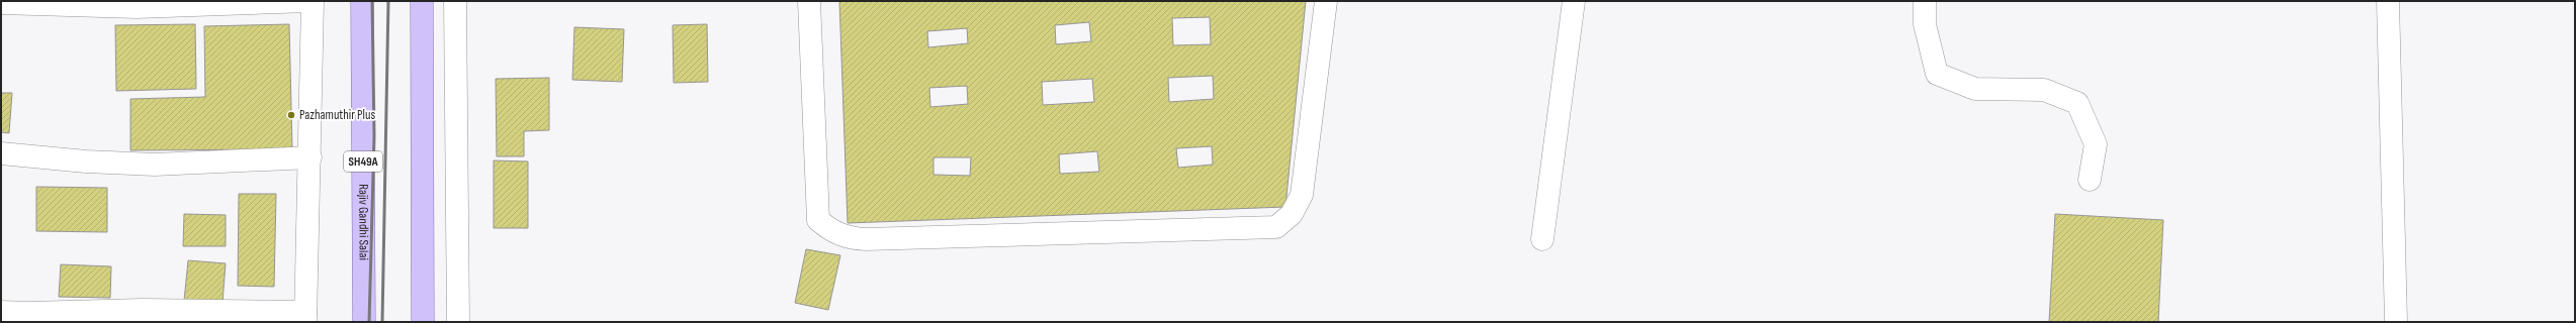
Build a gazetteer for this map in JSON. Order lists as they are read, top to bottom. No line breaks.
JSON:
{"streets":{"main road":["SH49A","Rajiv Gandhi Salai"]},"places":["Pazhamuthir Plus"]}
